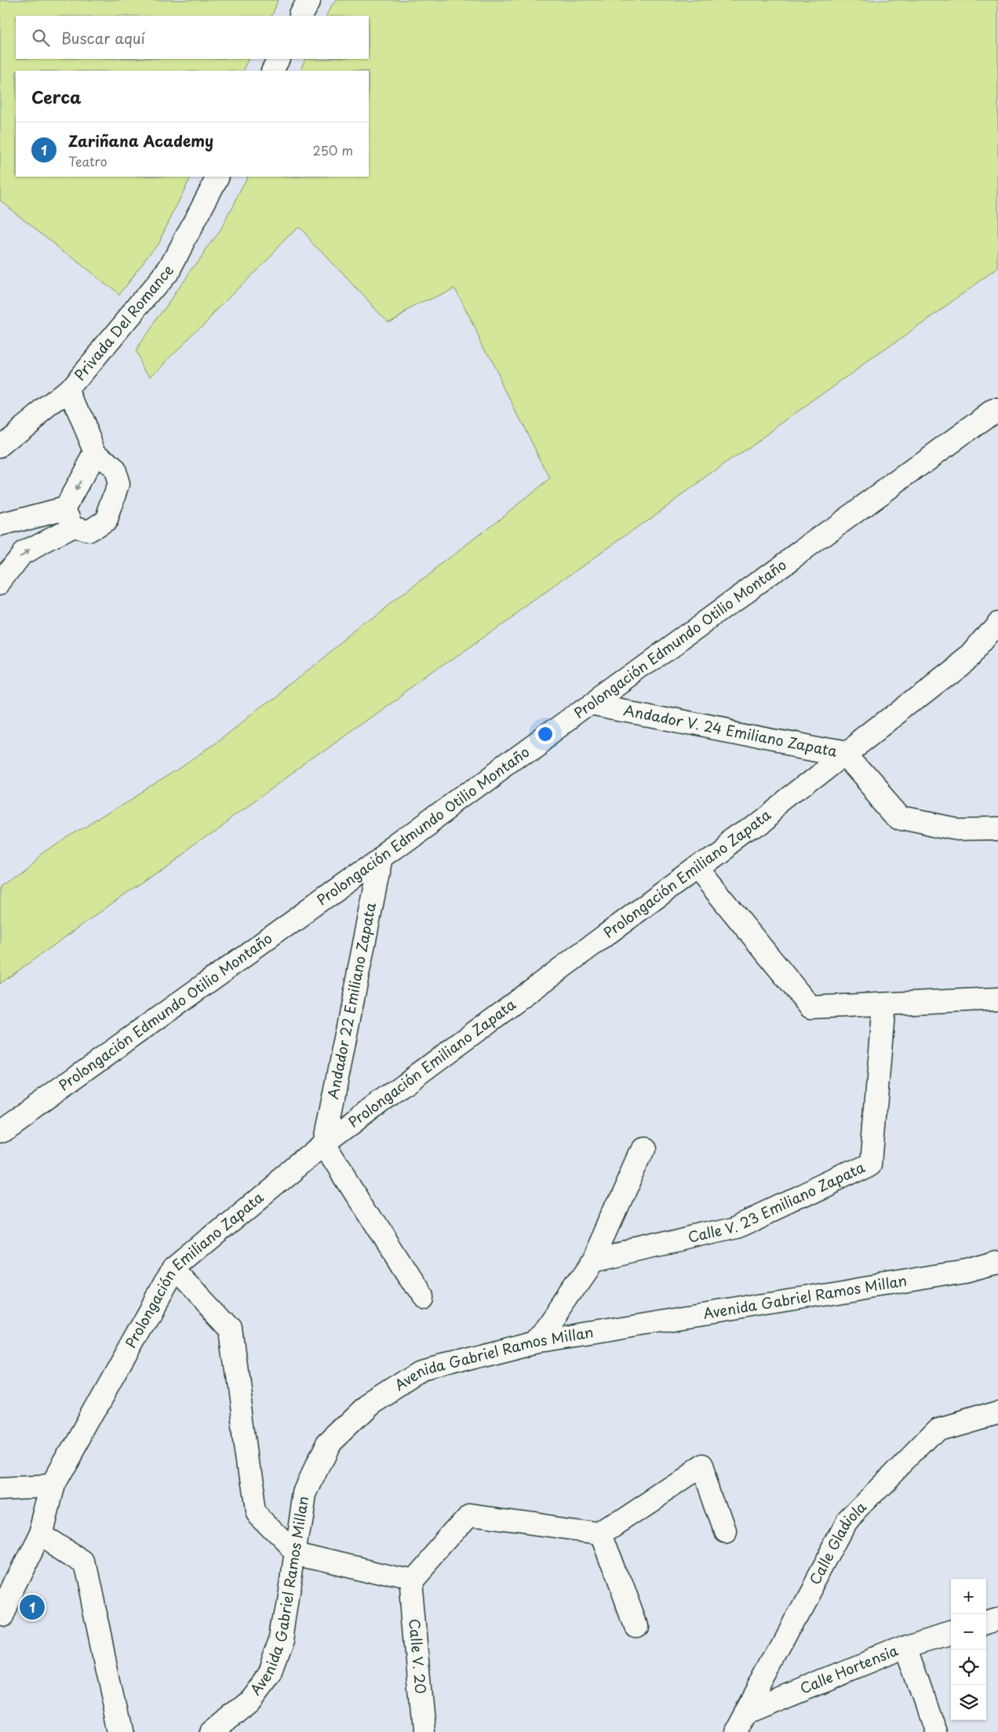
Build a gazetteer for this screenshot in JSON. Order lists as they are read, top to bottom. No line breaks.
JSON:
{"streets":{"street":["Privada Del Romance","Prolongación Edmundo Otilio Montaño","Andador V. 24 Emiliano Zapata","Prolongación Emiliano Zapata","Andador 22 Emiliano Zapata","Calle V. 23 Emiliano Zapata","Avenida Gabriel Ramos Millan","Calle Gladiola","Calle V. 20","Calle Hortensia"]},"crossings":[["Prolongación Edmundo Otilio Montaño","Andador V. 24 Emiliano Zapata"],["Prolongación Edmundo Otilio Montaño","Andador 22 Emiliano Zapata"],["Andador V. 24 Emiliano Zapata","Prolongación Emiliano Zapata"],["Prolongación Emiliano Zapata","Andador 22 Emiliano Zapata"],["Calle Gladiola","Calle Hortensia"]],"page":{"search":"Buscar aquí","heading":"Cerca","list":[{"mark":"1","name":"Zariñana Academy","note":"Teatro","value":"250 m"}],"map_buttons":["+","−"],"pins":"1"}}
